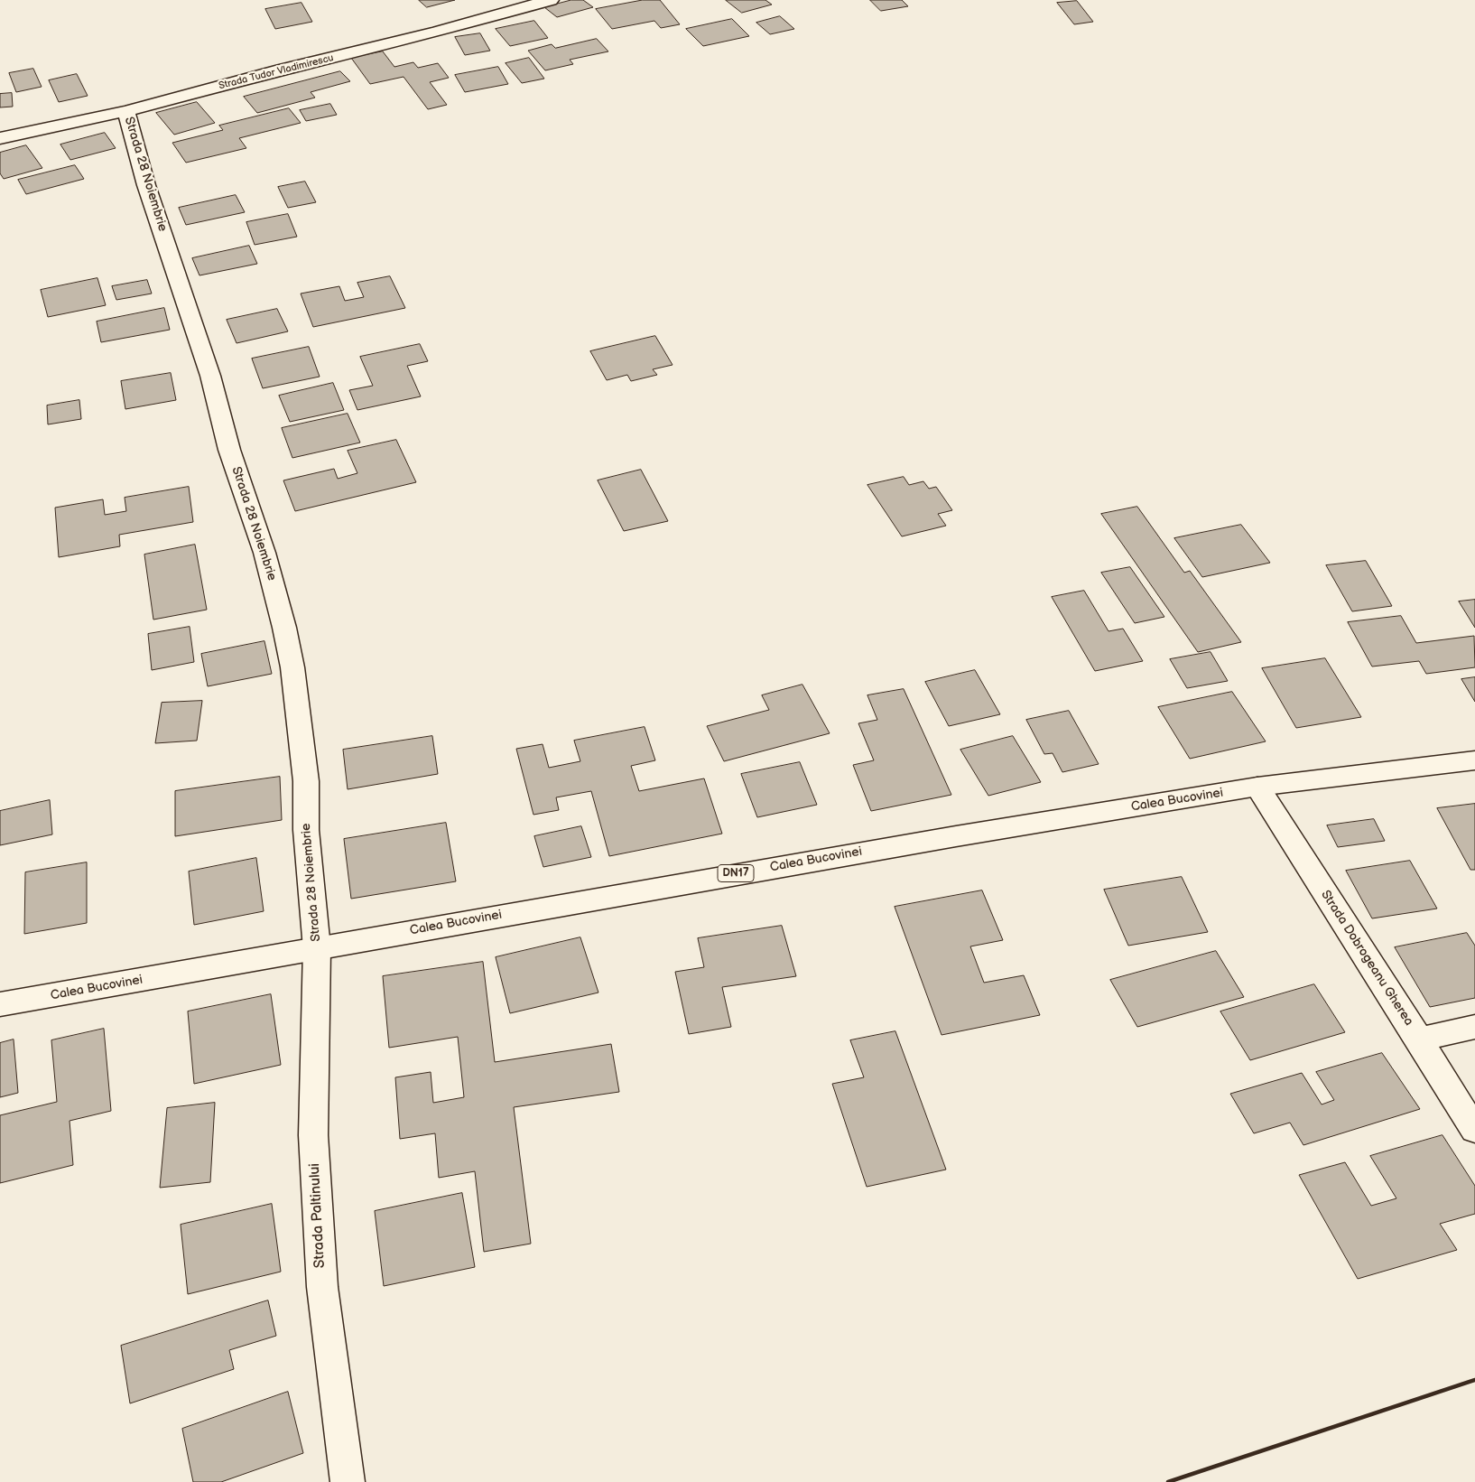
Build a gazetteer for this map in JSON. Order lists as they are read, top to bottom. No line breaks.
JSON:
{"streets":{"main road":["Strada Tudor Vladimirescu","Strada 28 Noiembrie","Calea Bucovinei","DN17","Strada Dobrogeanu Gherea","Strada Paltinului"]},"crossings":[["Strada Tudor Vladimirescu","Strada 28 Noiembrie"],["Strada 28 Noiembrie","Calea Bucovinei"],["Strada 28 Noiembrie","Strada Paltinului"],["Calea Bucovinei","Strada Dobrogeanu Gherea"],["Calea Bucovinei","Strada Paltinului"]]}
